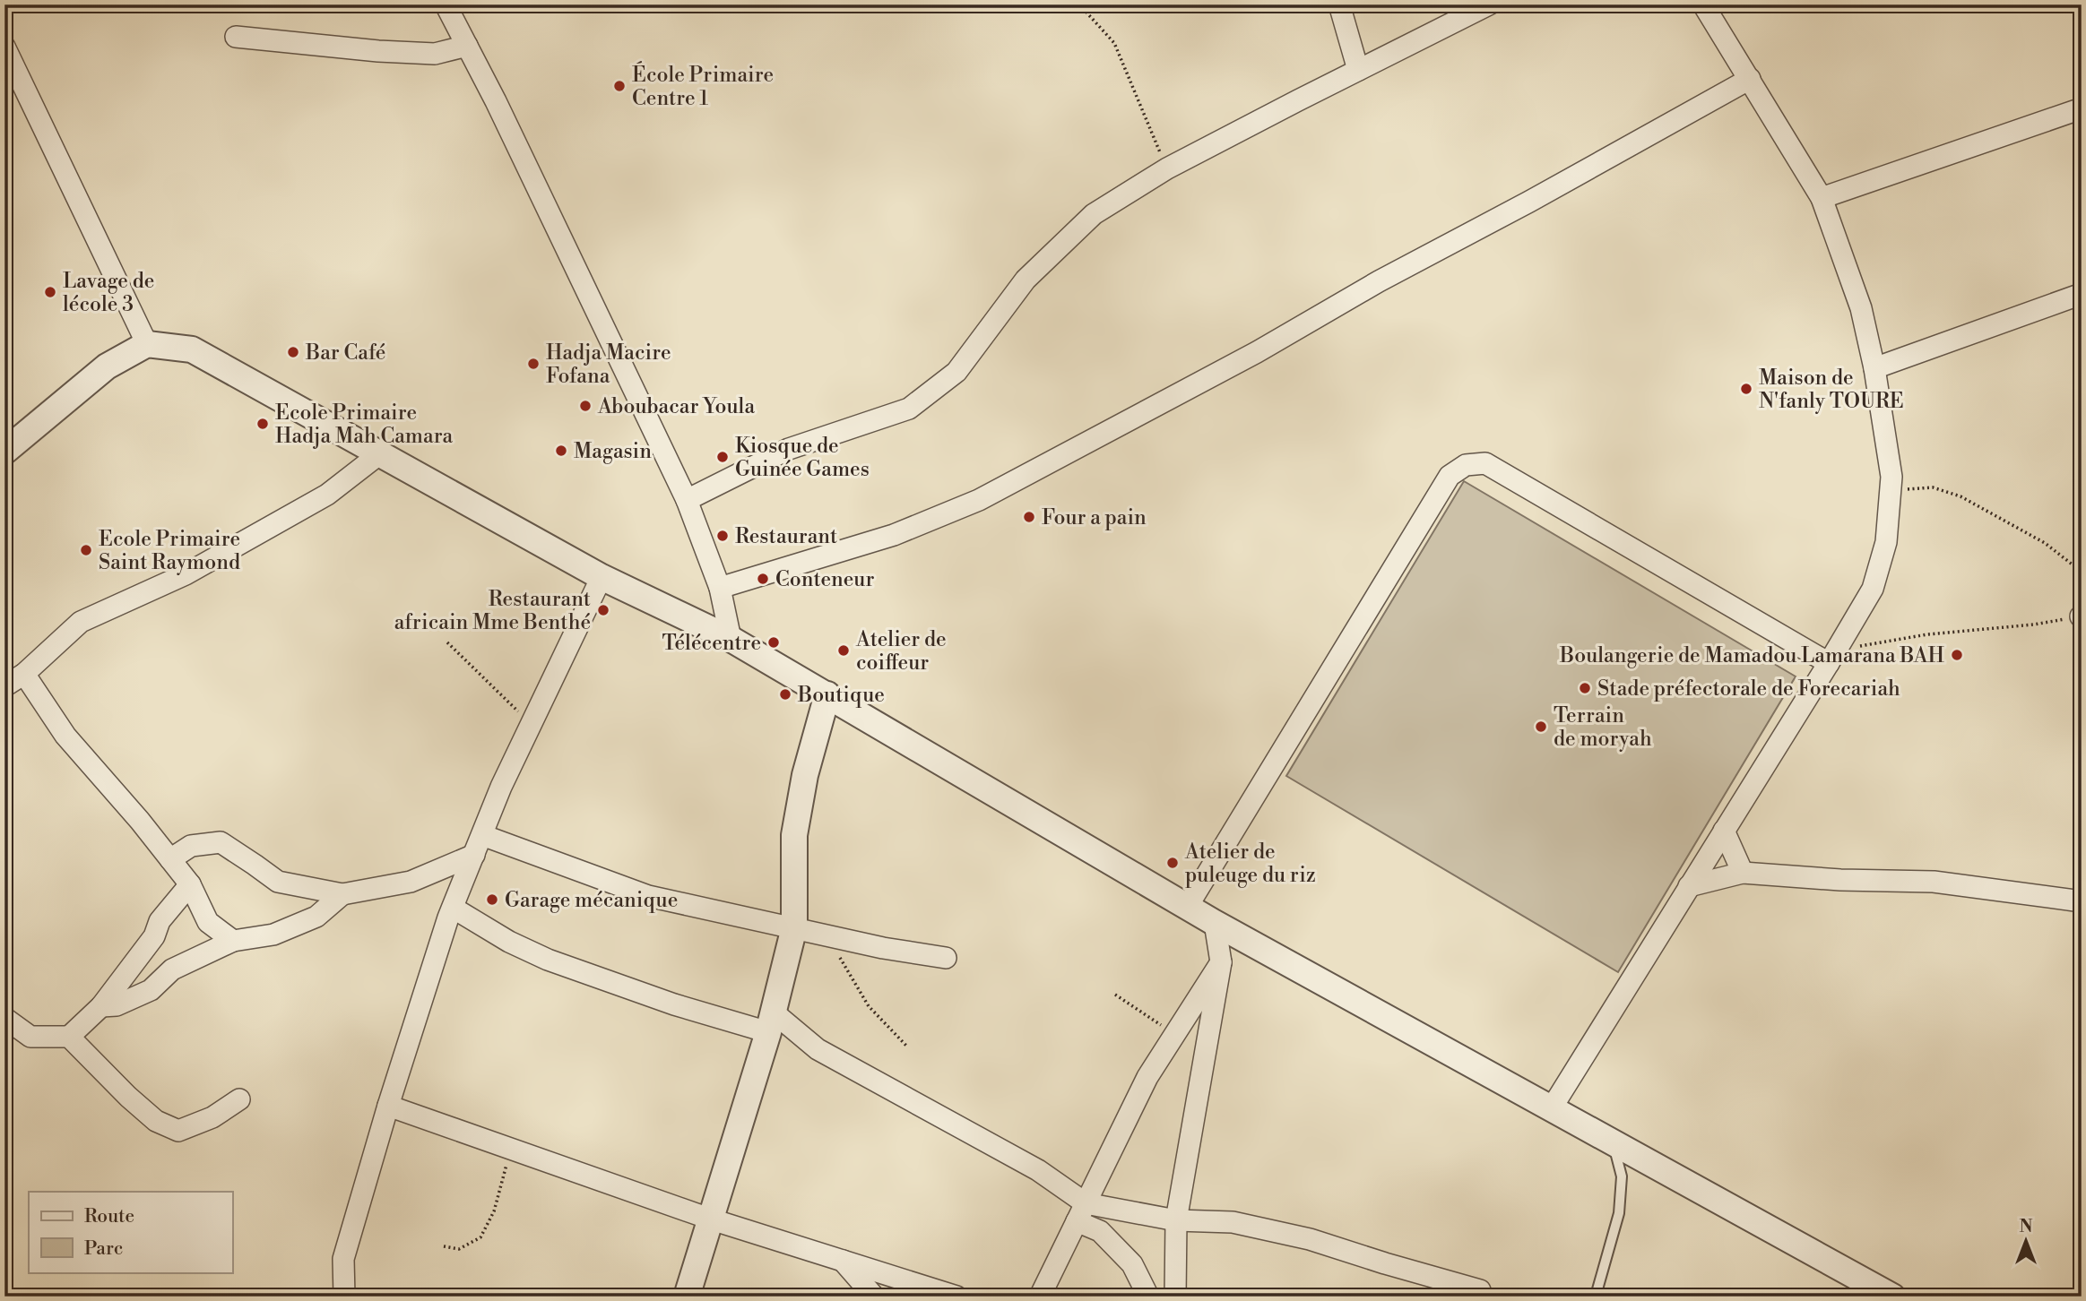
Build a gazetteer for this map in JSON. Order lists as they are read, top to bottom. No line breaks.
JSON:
{"places":["École Primaire Centre 1","Lavage de lécole 3","Bar Café","Hadja Macire Fofana","Maison de N'fanly TOURE","Aboubacar Youla","Ecole Primaire Hadja Mah Camara","Magasin","Kiosque de Guinée Games","Four a pain","Restaurant","Ecole Primaire Saint Raymond","Conteneur","Restaurant africain Mme Benthé","Télécentre","Atelier de coiffeur","Boulangerie de Mamadou Lamarana BAH","Stade préfectorale de Forecariah","Boutique","Terrain de moryah","Atelier de puleuge du riz","Garage mécanique"],"legend":["Route","Parc"],"north":"top"}
